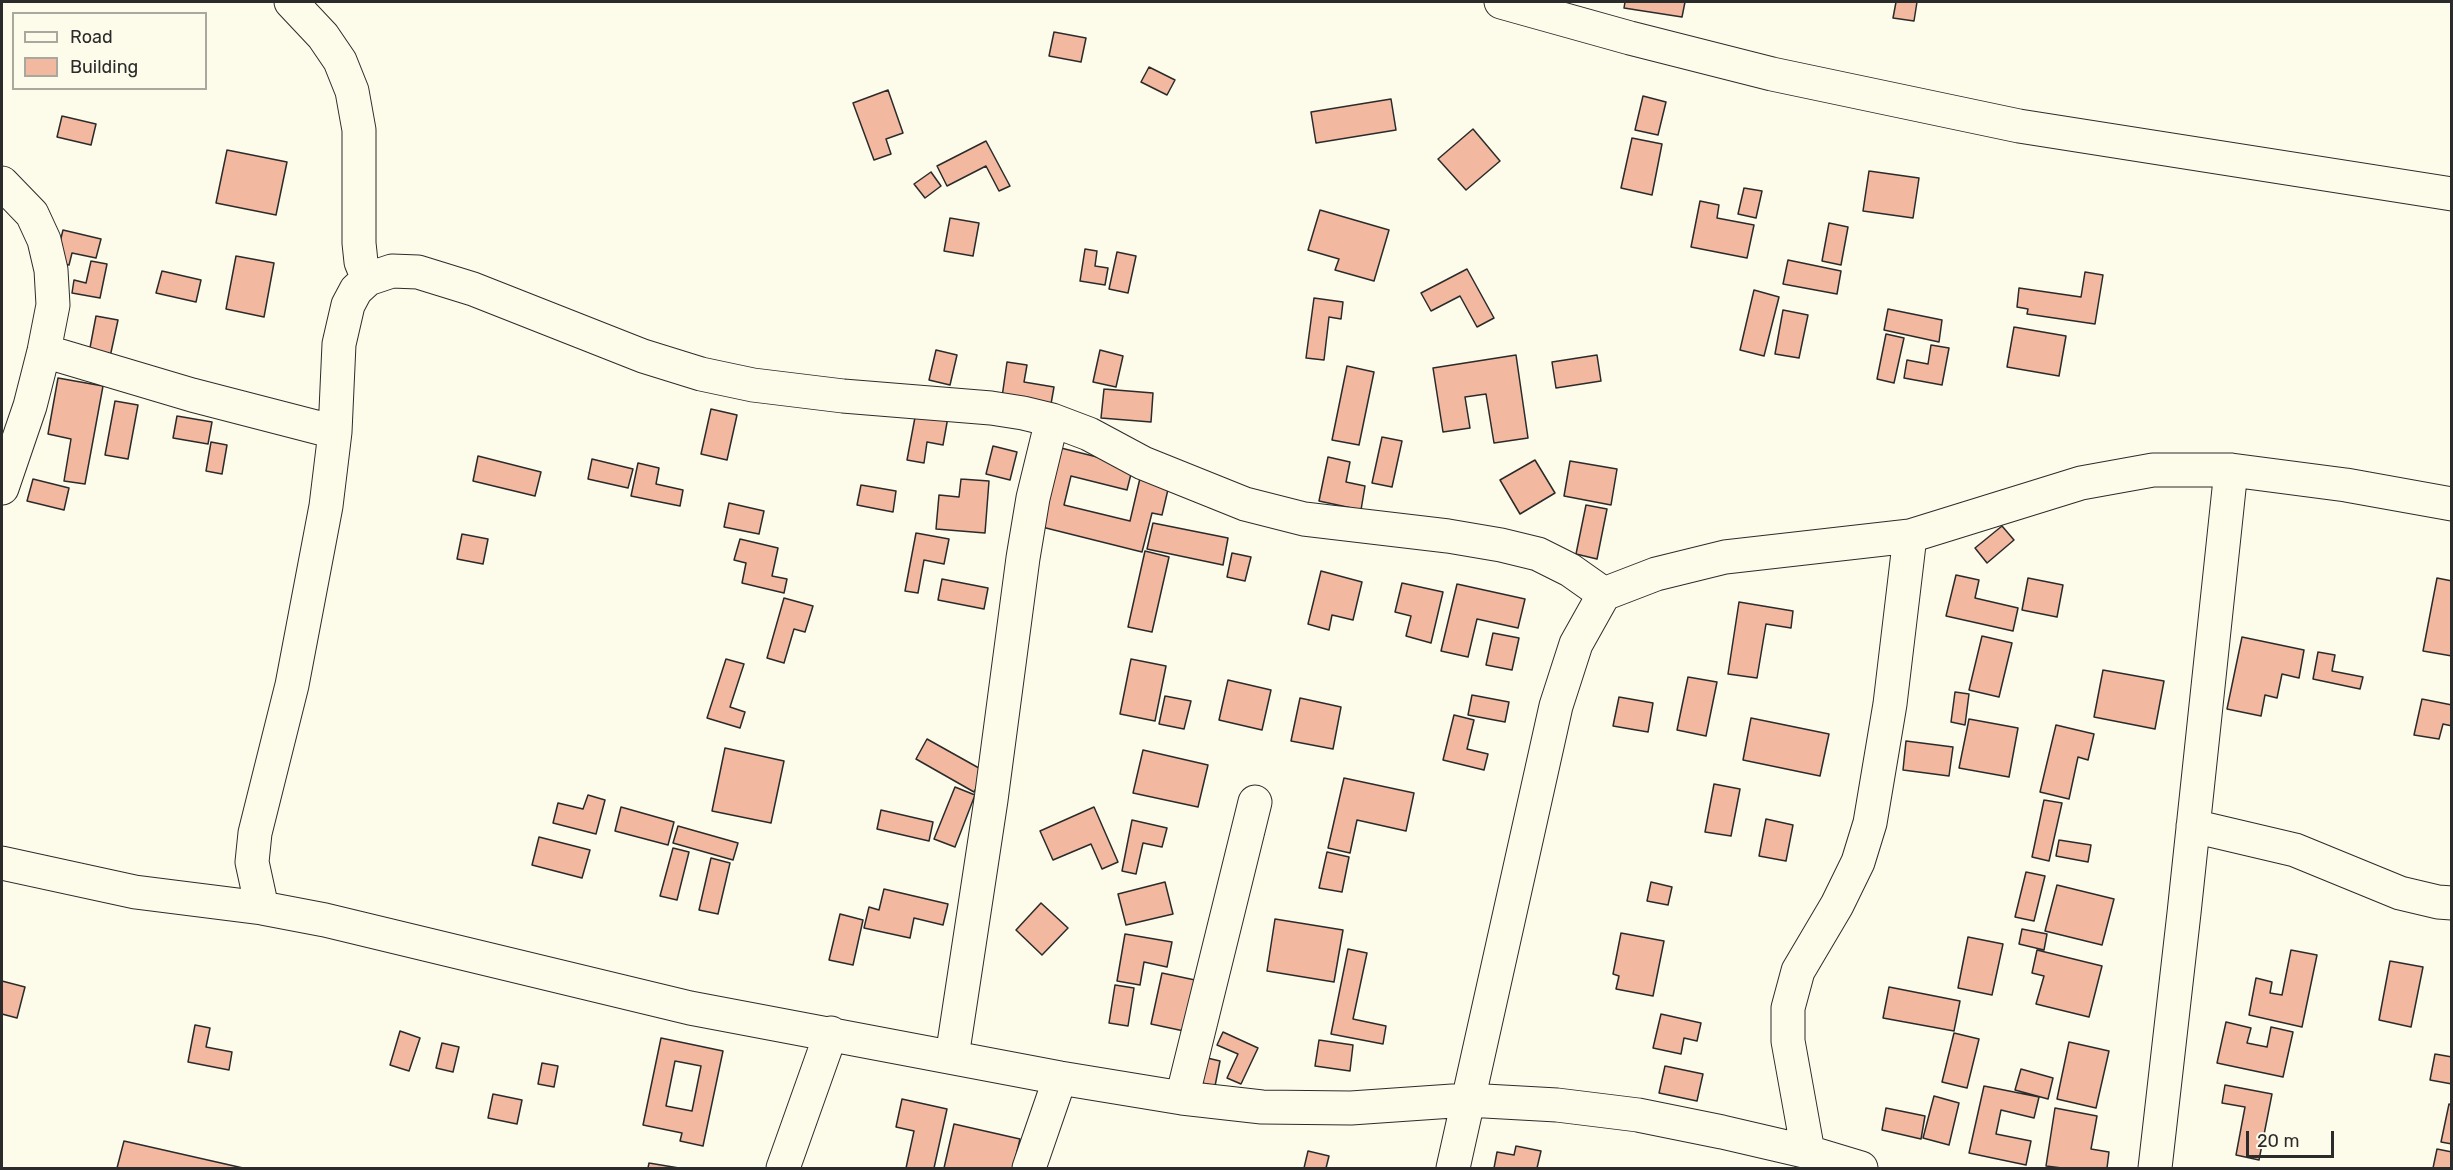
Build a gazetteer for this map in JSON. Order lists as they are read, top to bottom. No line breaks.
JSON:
{"legend":["Road","Building"],"scale_bar":"20 m"}
